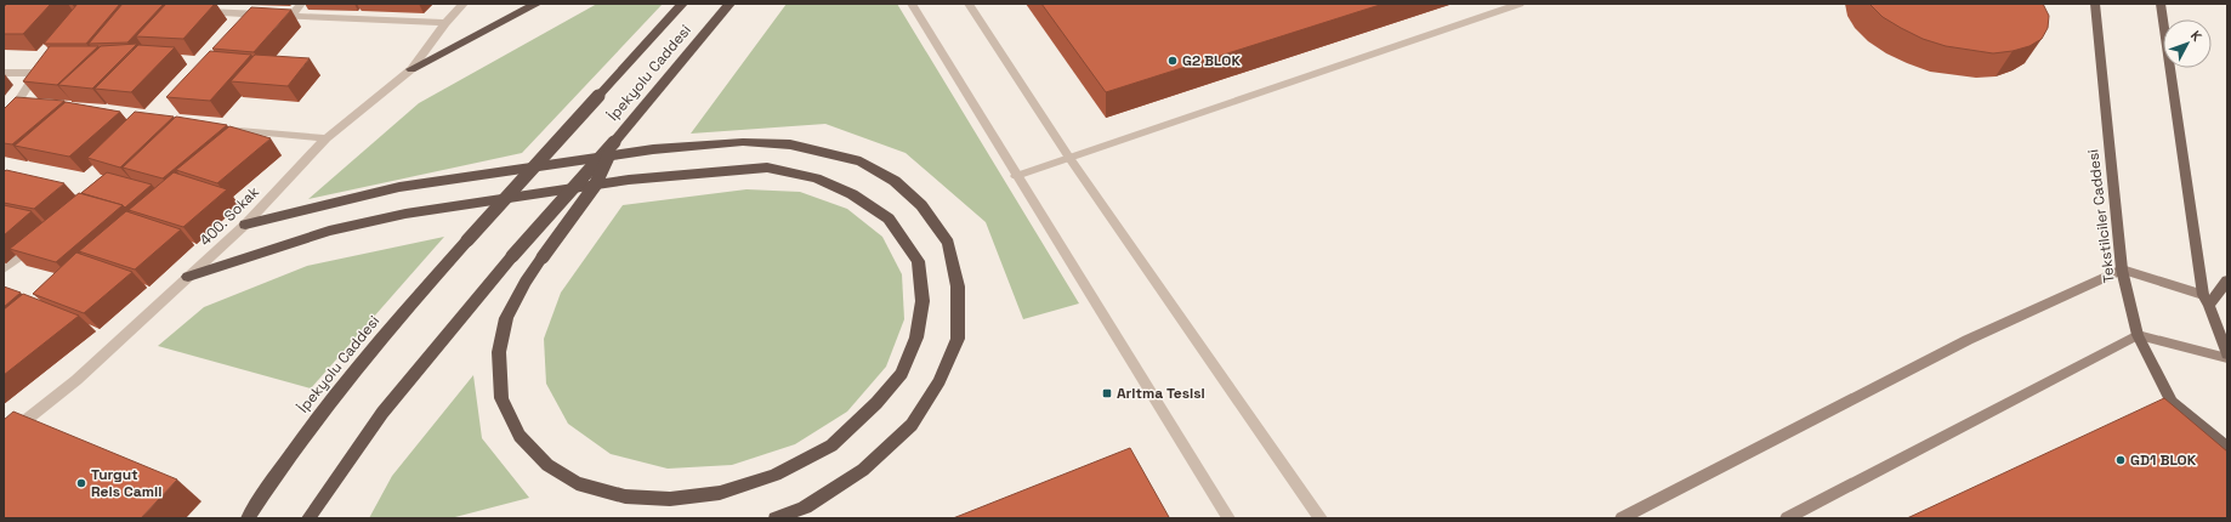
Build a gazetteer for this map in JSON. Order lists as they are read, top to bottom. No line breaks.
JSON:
{"streets":{"highway":["İpekyolu Caddesi"],"main road":["Tekstilciler Caddesi"],"street":["400. Sokak"]},"places":{"other":["G2 BLOK","GD1 BLOK","Turgut Reis Camii"],"transit":["Aritma Tesisi"]},"north":"top right"}
